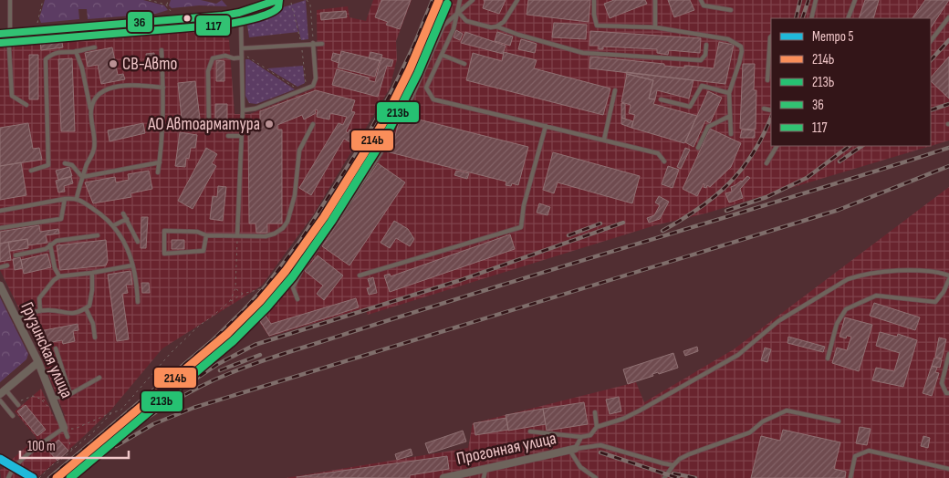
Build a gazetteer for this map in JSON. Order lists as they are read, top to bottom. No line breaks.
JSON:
{"streets":{"street":["Грузинская улица","Прогонная улица"]},"places":["СВ-Авто","АО Автоарматура"],"lines":["transit line 214Ь","transit line 36","transit line 117","transit line 213Ь","metro line 5"],"legend":["Метро 5","214Ь","213Ь","36","117"],"scale_bar":"100 m"}
